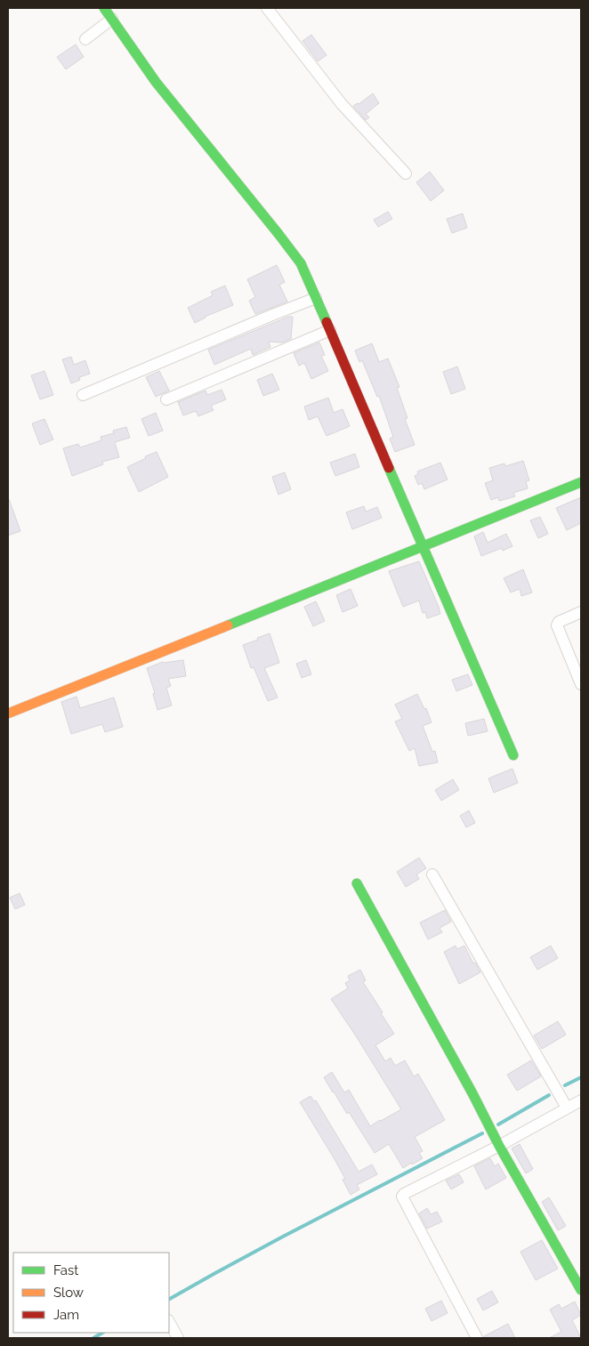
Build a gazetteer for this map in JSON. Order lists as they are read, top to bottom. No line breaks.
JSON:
{"legend":["Fast","Slow","Jam"]}
